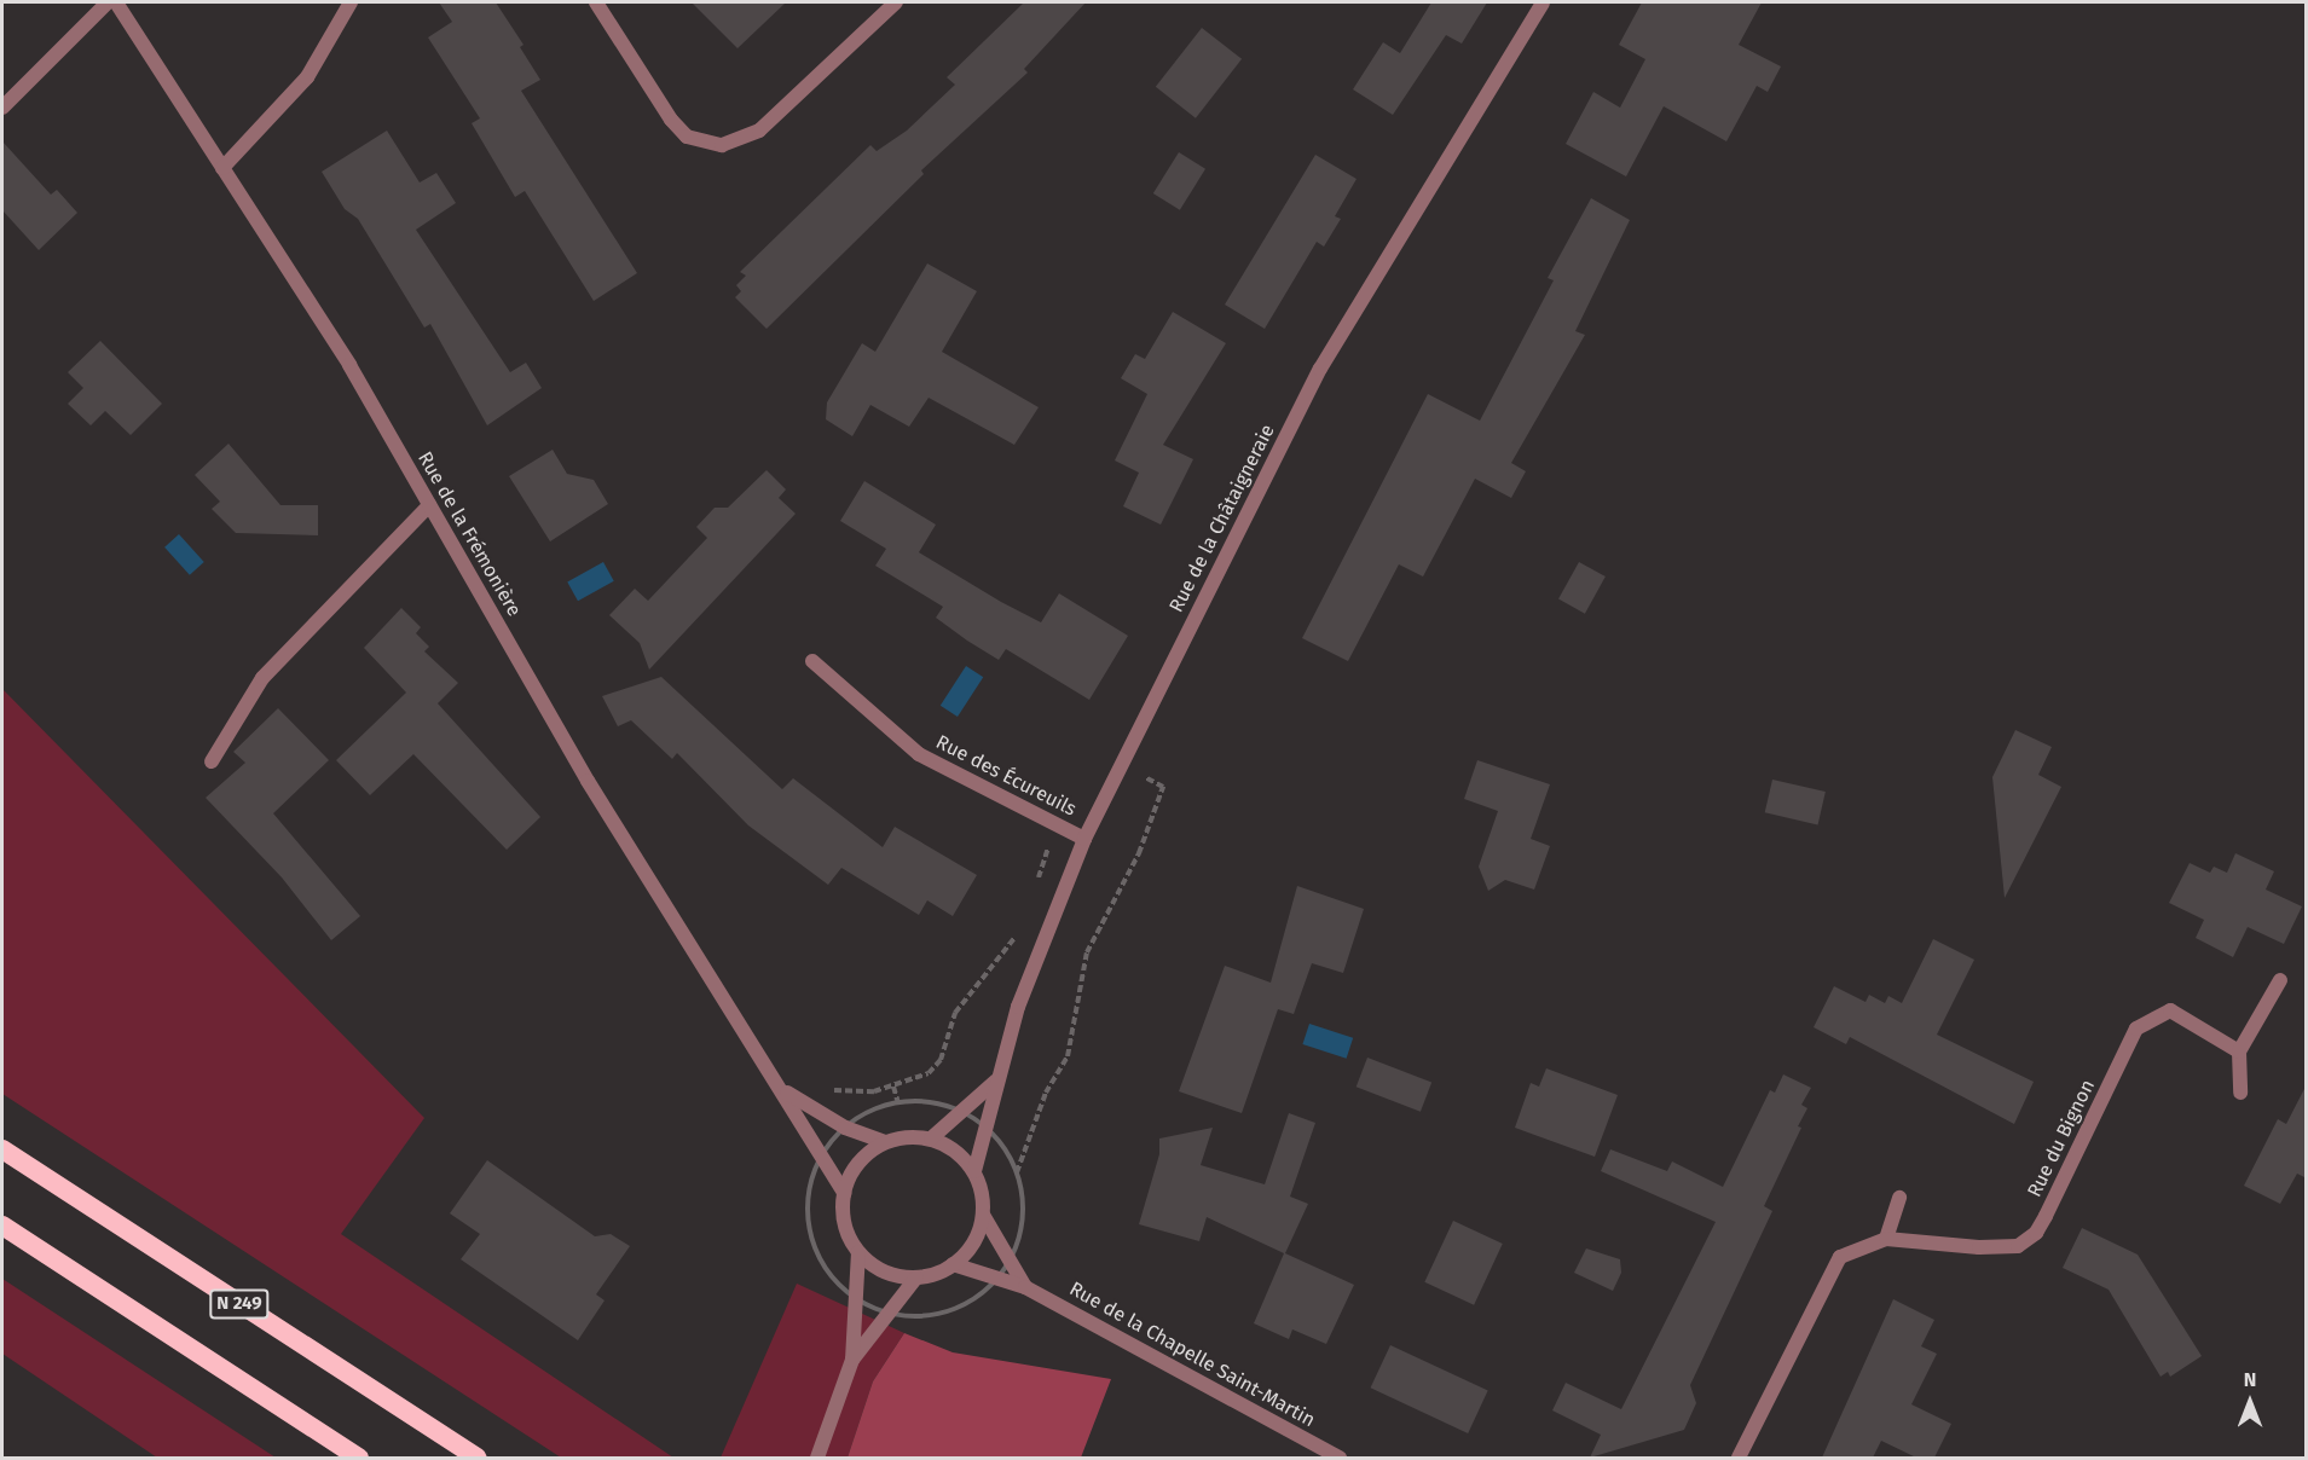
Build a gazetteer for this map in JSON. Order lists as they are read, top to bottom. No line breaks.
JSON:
{"streets":{"highway":["N 249"],"street":["Rue de la Châtaigneraie","Rue de la Frémonière","Rue des Écureuils","Rue du Bignon","Rue de la Chapelle Saint-Martin"]},"crossings":[["Rue de la Châtaigneraie","Rue de la Frémonière"],["Rue de la Châtaigneraie","Rue des Écureuils"],["Rue de la Châtaigneraie","Rue de la Chapelle Saint-Martin"],["Rue de la Frémonière","Rue de la Chapelle Saint-Martin"]],"north":"top"}
